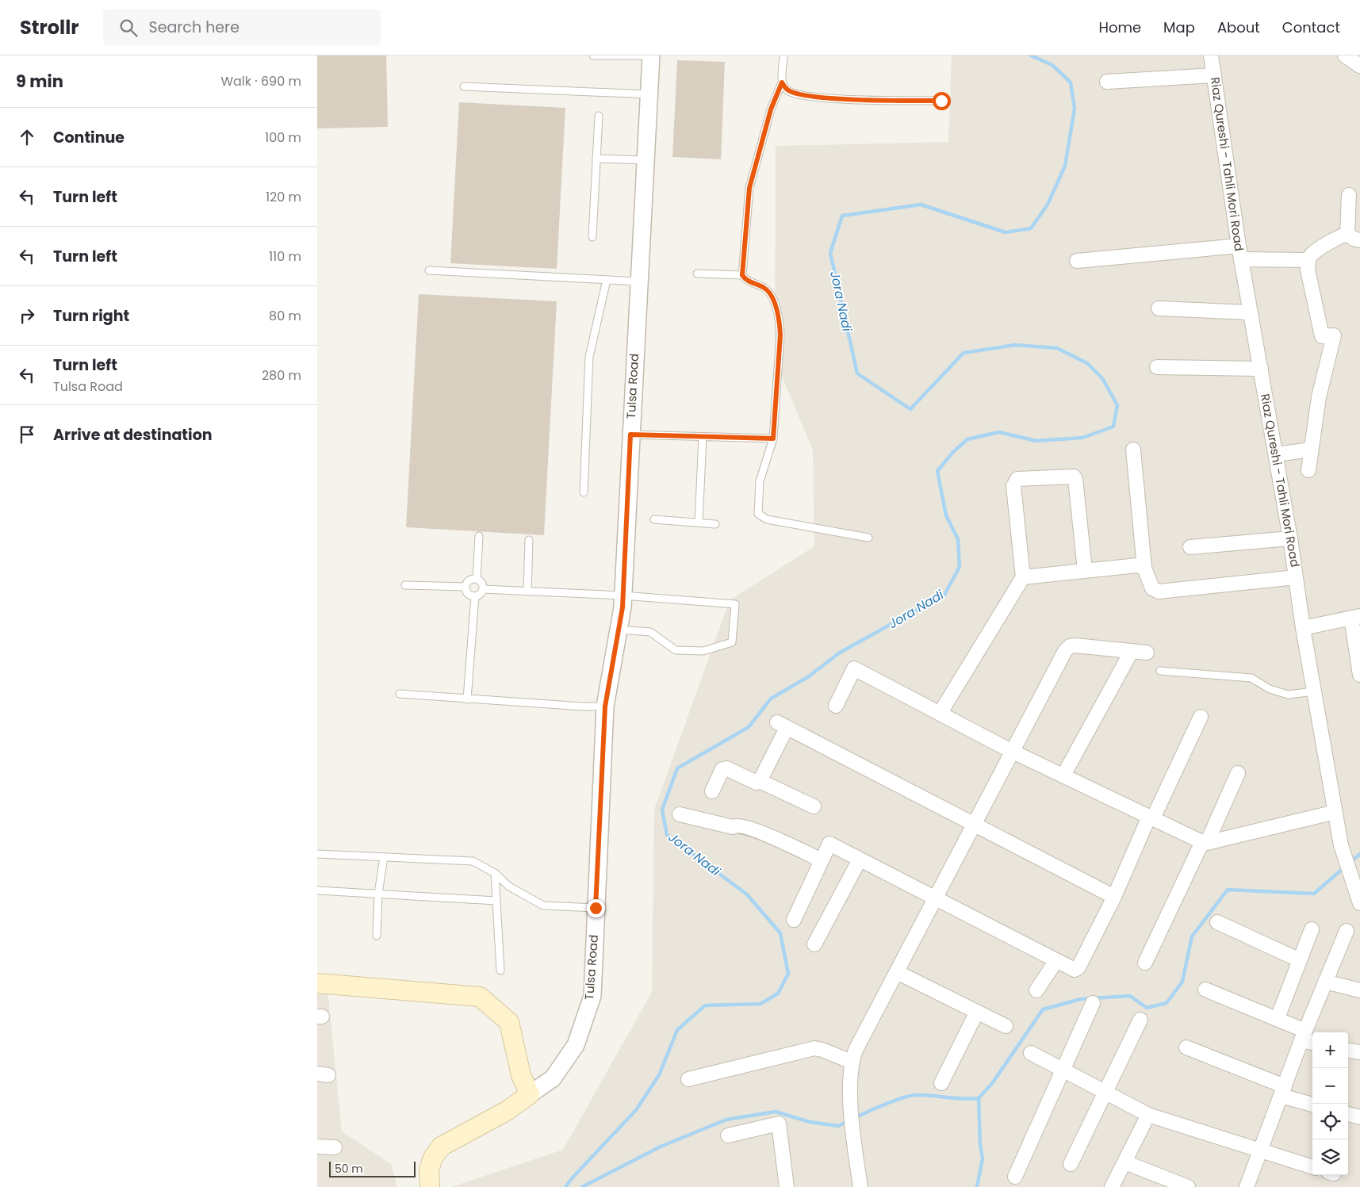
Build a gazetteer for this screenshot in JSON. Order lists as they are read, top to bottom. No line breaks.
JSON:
{"streets":{"main road":["Tulsa Road"],"street":["Riaz Qureshi - Tahli Mori Road"]},"water":["Jora Nadi"],"scale_bar":"50 m","page":{"header":"Strollr","search":"Search here","nav":["Home","Map","About","Contact"],"heading":["9 min","Walk · 690 m"],"list":[["Continue","100 m"],["Turn left","120 m"],["Turn left","110 m"],["Turn right","80 m"],["Turn left","Tulsa Road","280 m"],"Arrive at destination"],"map_buttons":["+","−"],"scale":"50 m"}}
